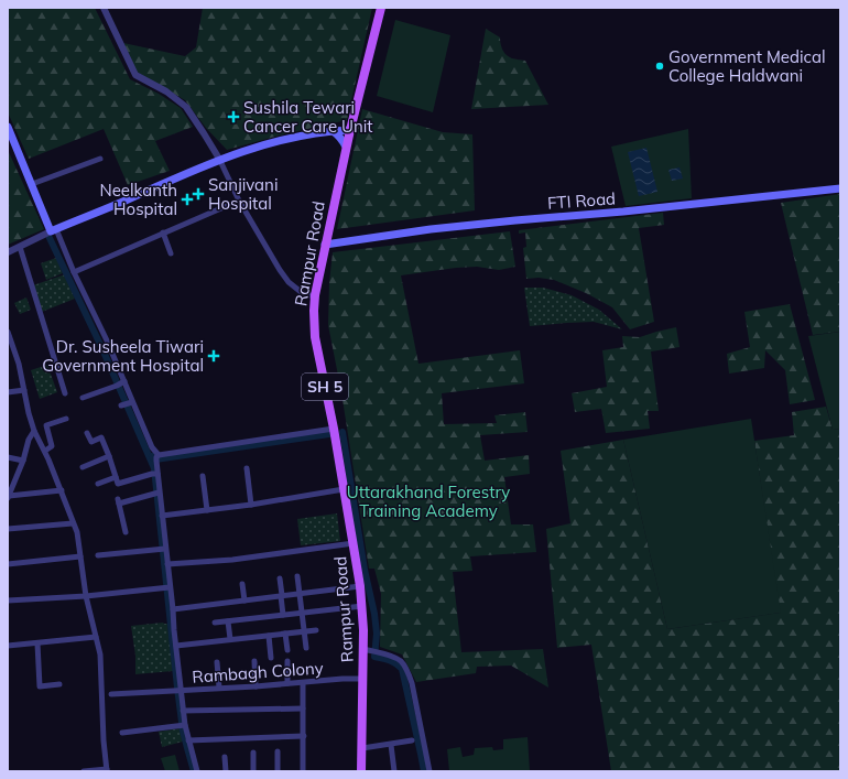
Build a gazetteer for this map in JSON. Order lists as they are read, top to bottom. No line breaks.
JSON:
{"streets":{"main road":["FTI Road","Rampur Road","SH 5"],"street":["Rambagh Colony"]},"crossings":[["FTI Road","Rampur Road"],["Rampur Road","Rambagh Colony"]],"parks":["Uttarakhand Forestry Training Academy"],"places":{"other":["Government Medical College Haldwani"],"health":["Sushila Tewari Cancer Care Unit","Sanjivani Hospital","Neelkanth Hospital","Dr. Susheela Tiwari Government Hospital"]}}
